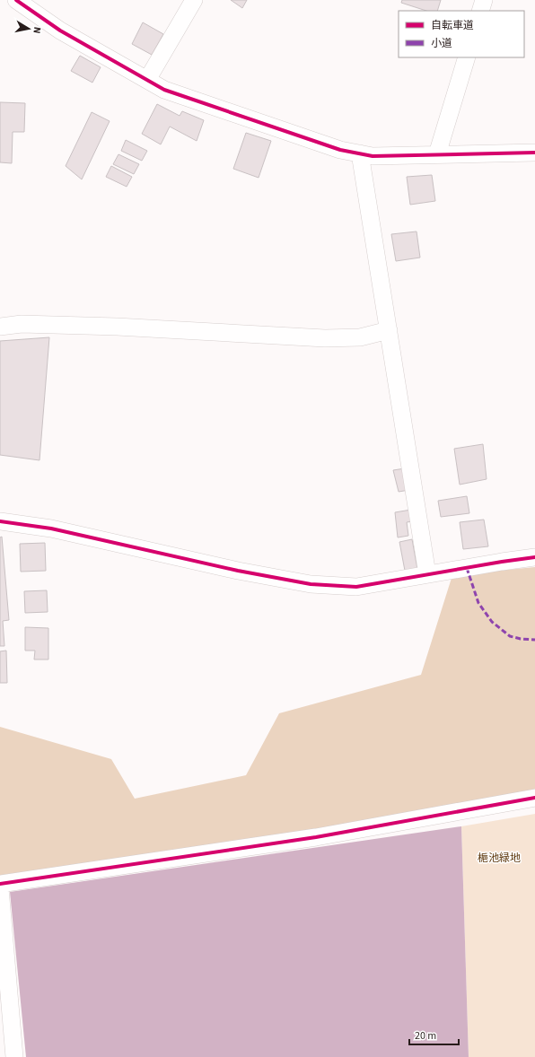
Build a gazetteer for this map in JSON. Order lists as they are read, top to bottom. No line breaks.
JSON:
{"parks":["梔池緑地"],"legend":["自転車道","小道"],"scale_bar":"20 m","north":"right"}
